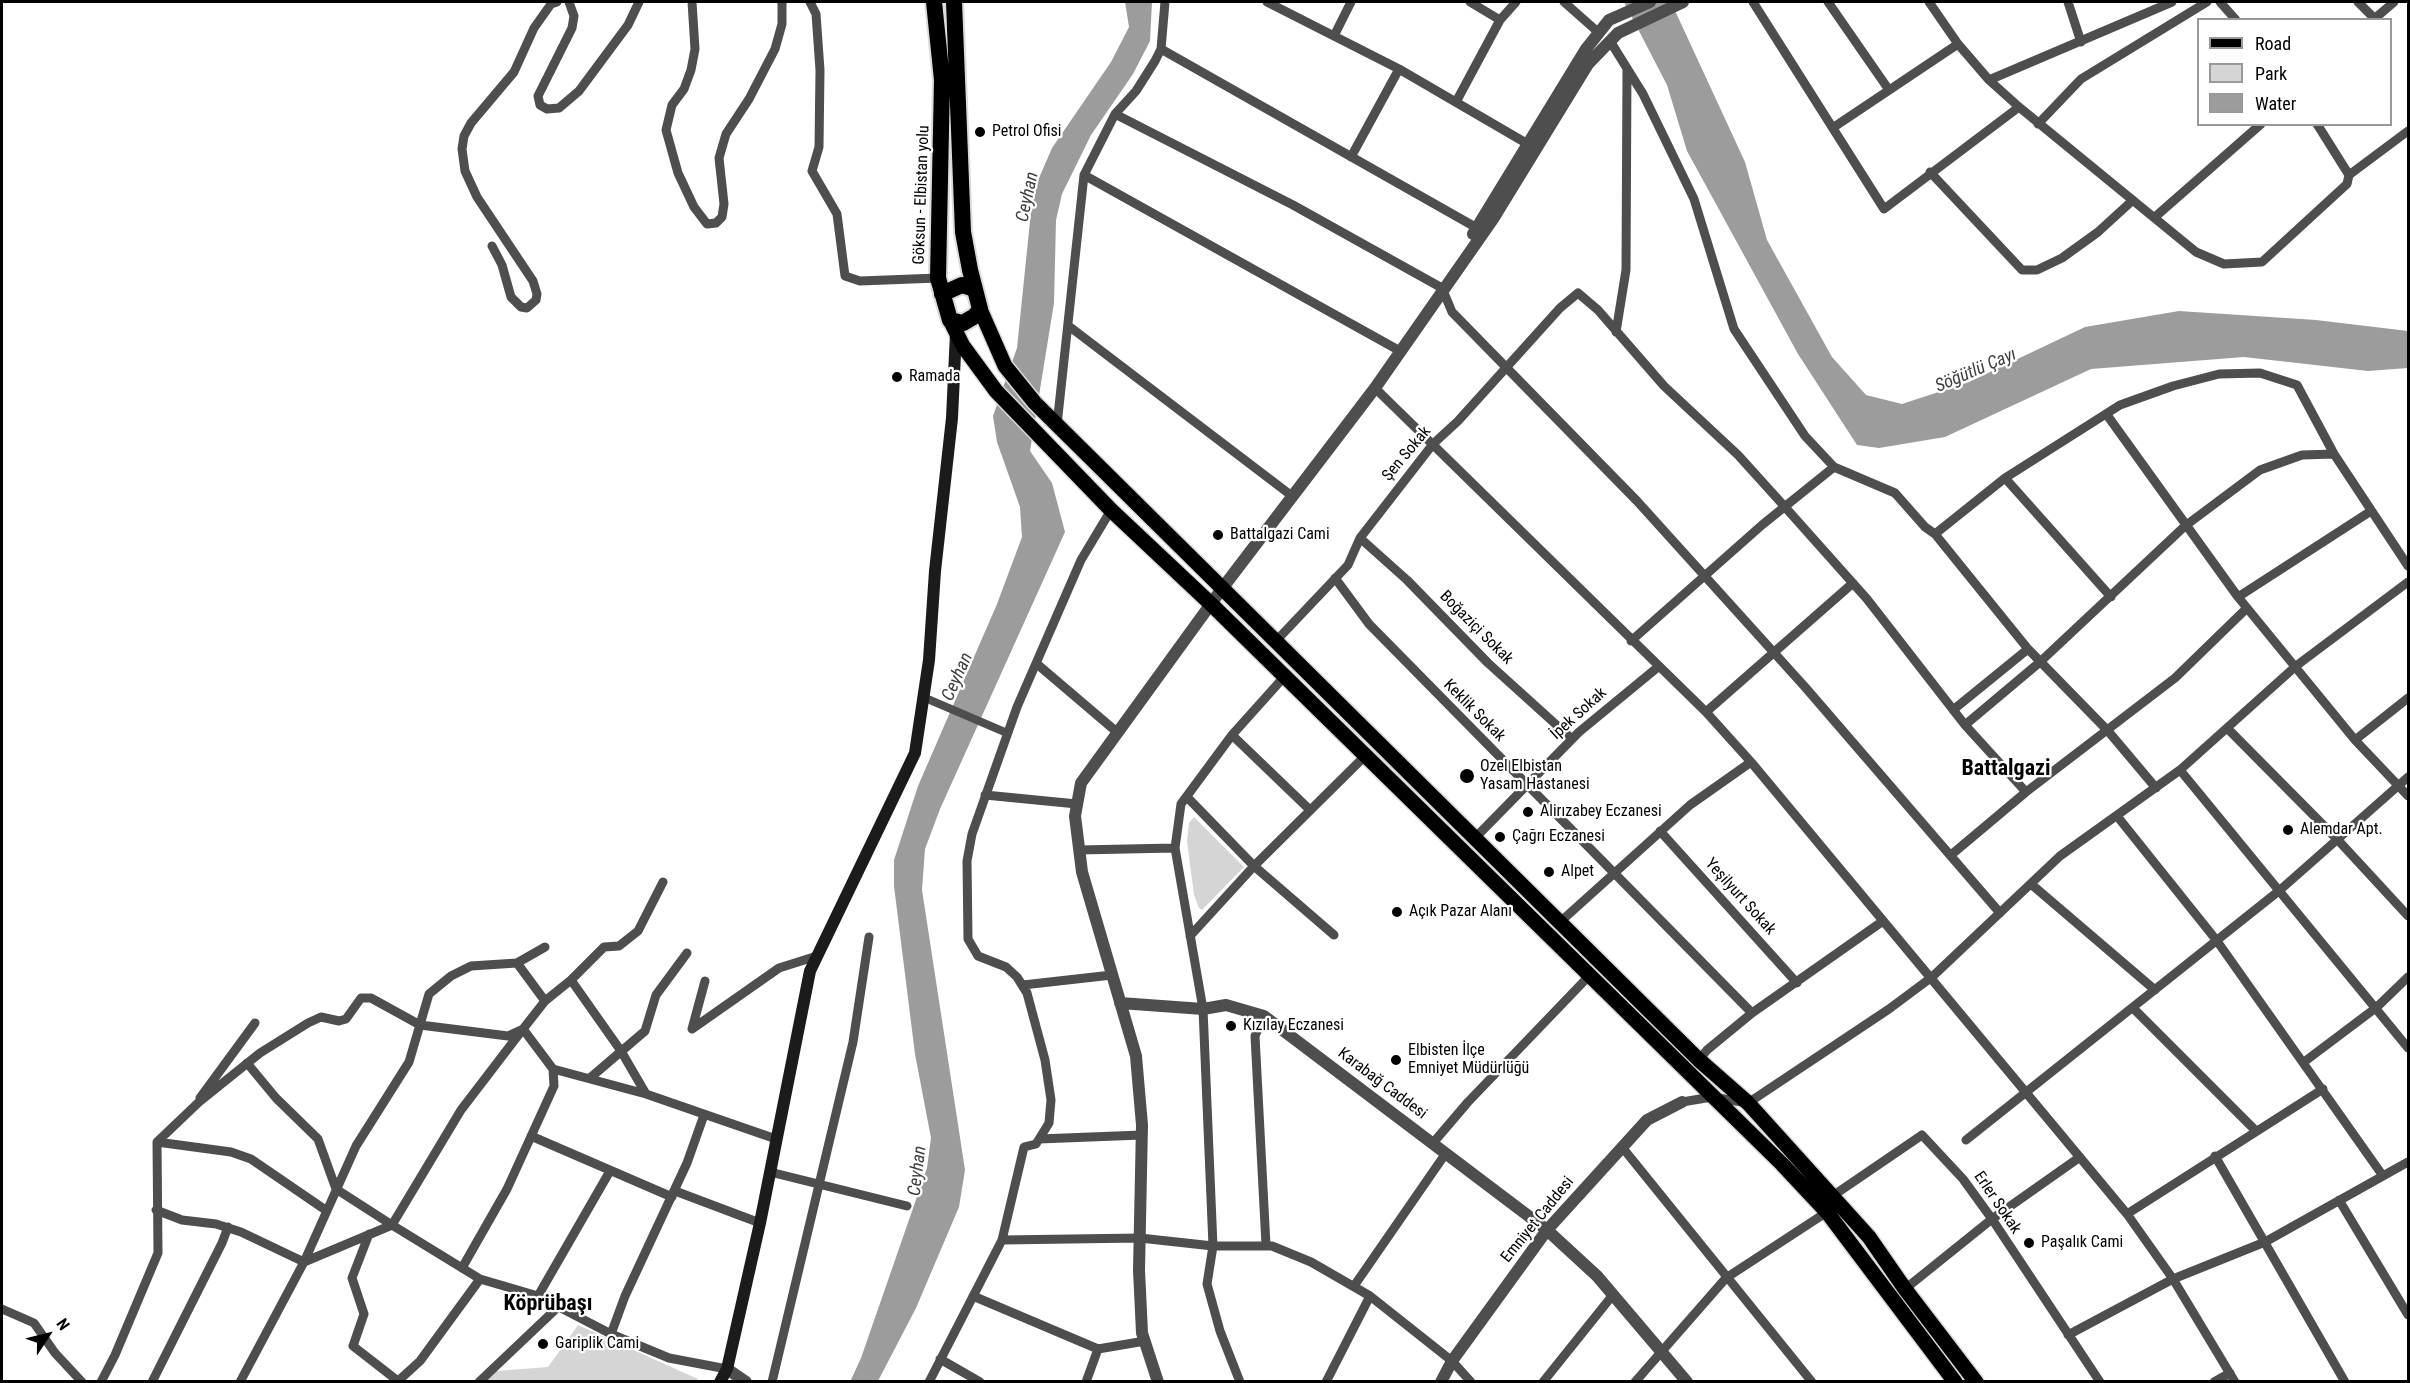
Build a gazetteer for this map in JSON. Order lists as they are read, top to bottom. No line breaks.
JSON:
{"streets":{"highway":["Göksun - Elbistan yolu"],"street":["Şen Sokak","Boğaziçi Sokak","Keklik Sokak","İpek Sokak","Yeşilyurt Sokak","Karabağ Caddesi","Erler Sokak","Emniyet Caddesi"]},"crossings":[["Şen Sokak","Boğaziçi Sokak"],["Şen Sokak","Keklik Sokak"],["Boğaziçi Sokak","İpek Sokak"],["Keklik Sokak","İpek Sokak"],["Karabağ Caddesi","Emniyet Caddesi"]],"districts":["Battalgazi","Köprübaşı"],"water":["Ceyhan","Söğütlü Çayı"],"places":["Petrol Ofisi","Ramada","Battalgazi Cami","Ozel Elbistan Yasam Hastanesi","Alirızabey Eczanesi","Alemdar Apt.","Çağrı Eczanesi","Alpet","Açık Pazar Alanı","Kızılay Eczanesi","Elbisten İlçe Emniyet Müdürlüğü","Paşalık Cami","Gariplik Cami"],"legend":["Road","Park","Water"],"north":"top right"}
